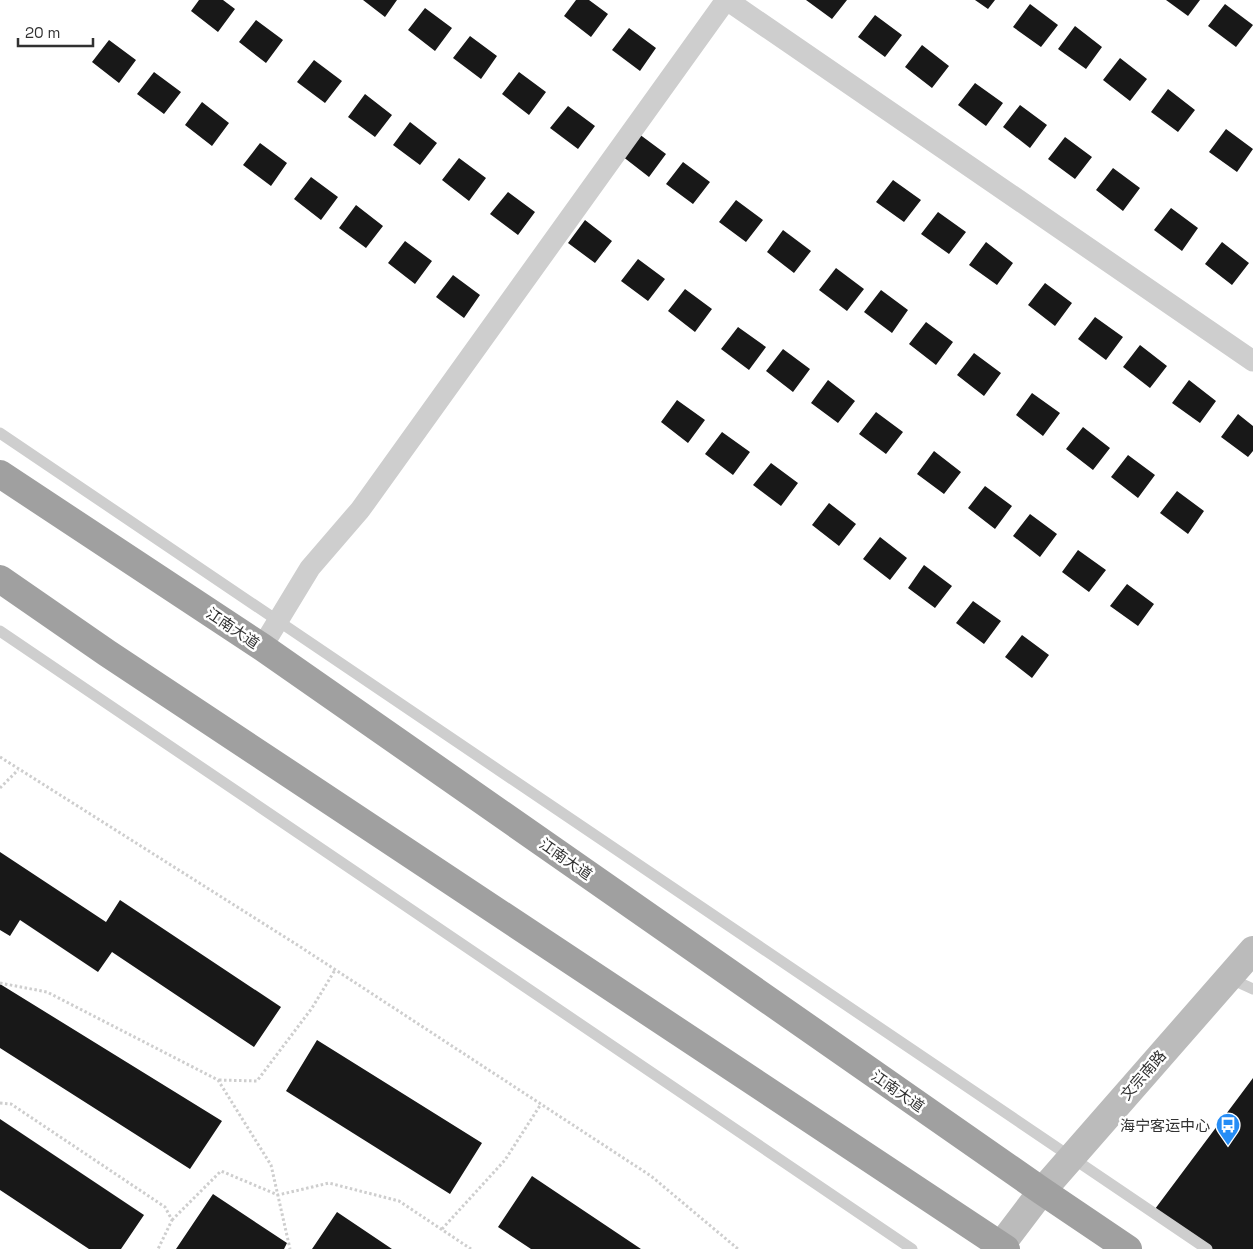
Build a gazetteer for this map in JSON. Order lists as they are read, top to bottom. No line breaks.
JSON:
{"streets":{"highway":["江南大道"],"main road":["文宗南路"]},"crossings":[["江南大道","文宗南路"]],"places":{"bus stop":["海宁客运中心"]},"scale_bar":"20 m"}
